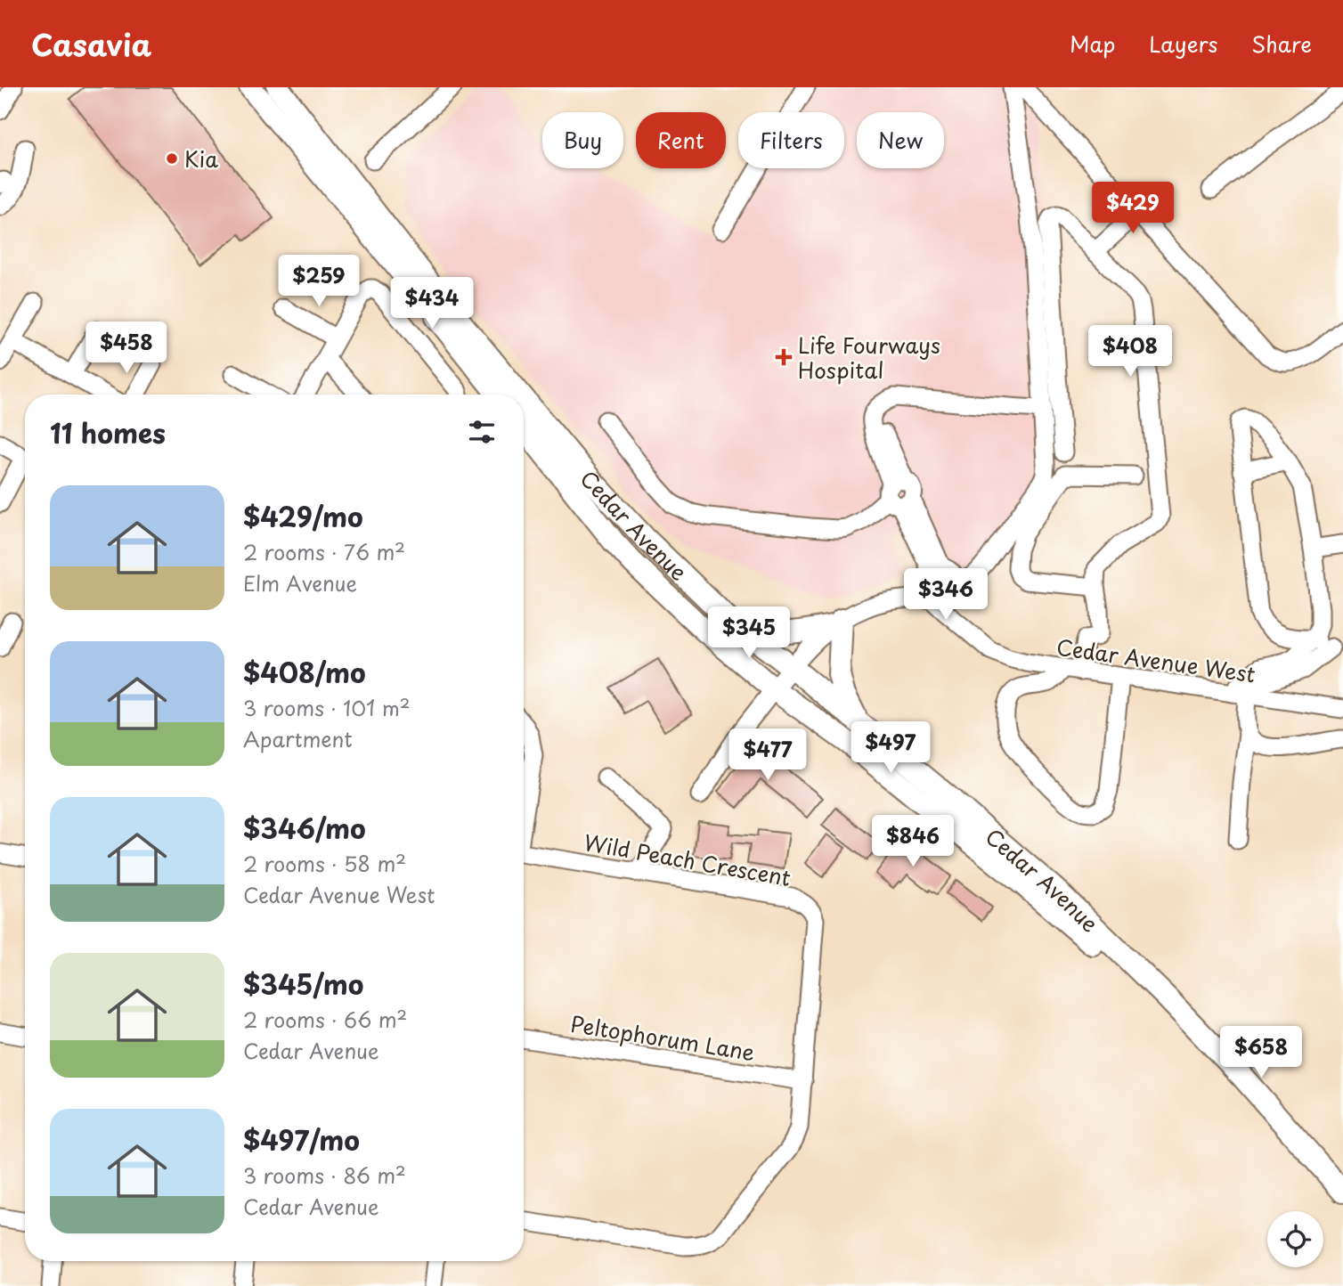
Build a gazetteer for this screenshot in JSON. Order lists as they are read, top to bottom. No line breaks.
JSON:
{"streets":{"main road":["Cedar Avenue"],"street":["Cedar Avenue West","Wild Peach Crescent","Peltophorum Lane"]},"crossings":[["Wild Peach Crescent","Peltophorum Lane"]],"places":{"other":["Kia"],"health":["Life Fourways Hospital"]},"page":{"header":"Casavia","nav":["Map","Layers","Share"],"chip":["Buy","Rent","Filters","New"],"price":["$429","$259","$434","$458","$408","$346","$345","$497","$477","$846","$658"],"heading":"11 homes","list":[{"name":"$429/mo","note":"2 rooms · 76 m² · Elm Avenue"},{"name":"$408/mo","note":"3 rooms · 101 m² · Apartment"},{"name":"$346/mo","note":"2 rooms · 58 m² · Cedar Avenue West"},{"name":"$345/mo","note":"2 rooms · 66 m² · Cedar Avenue"},{"name":"$497/mo","note":"3 rooms · 86 m² · Cedar Avenue"}]}}
